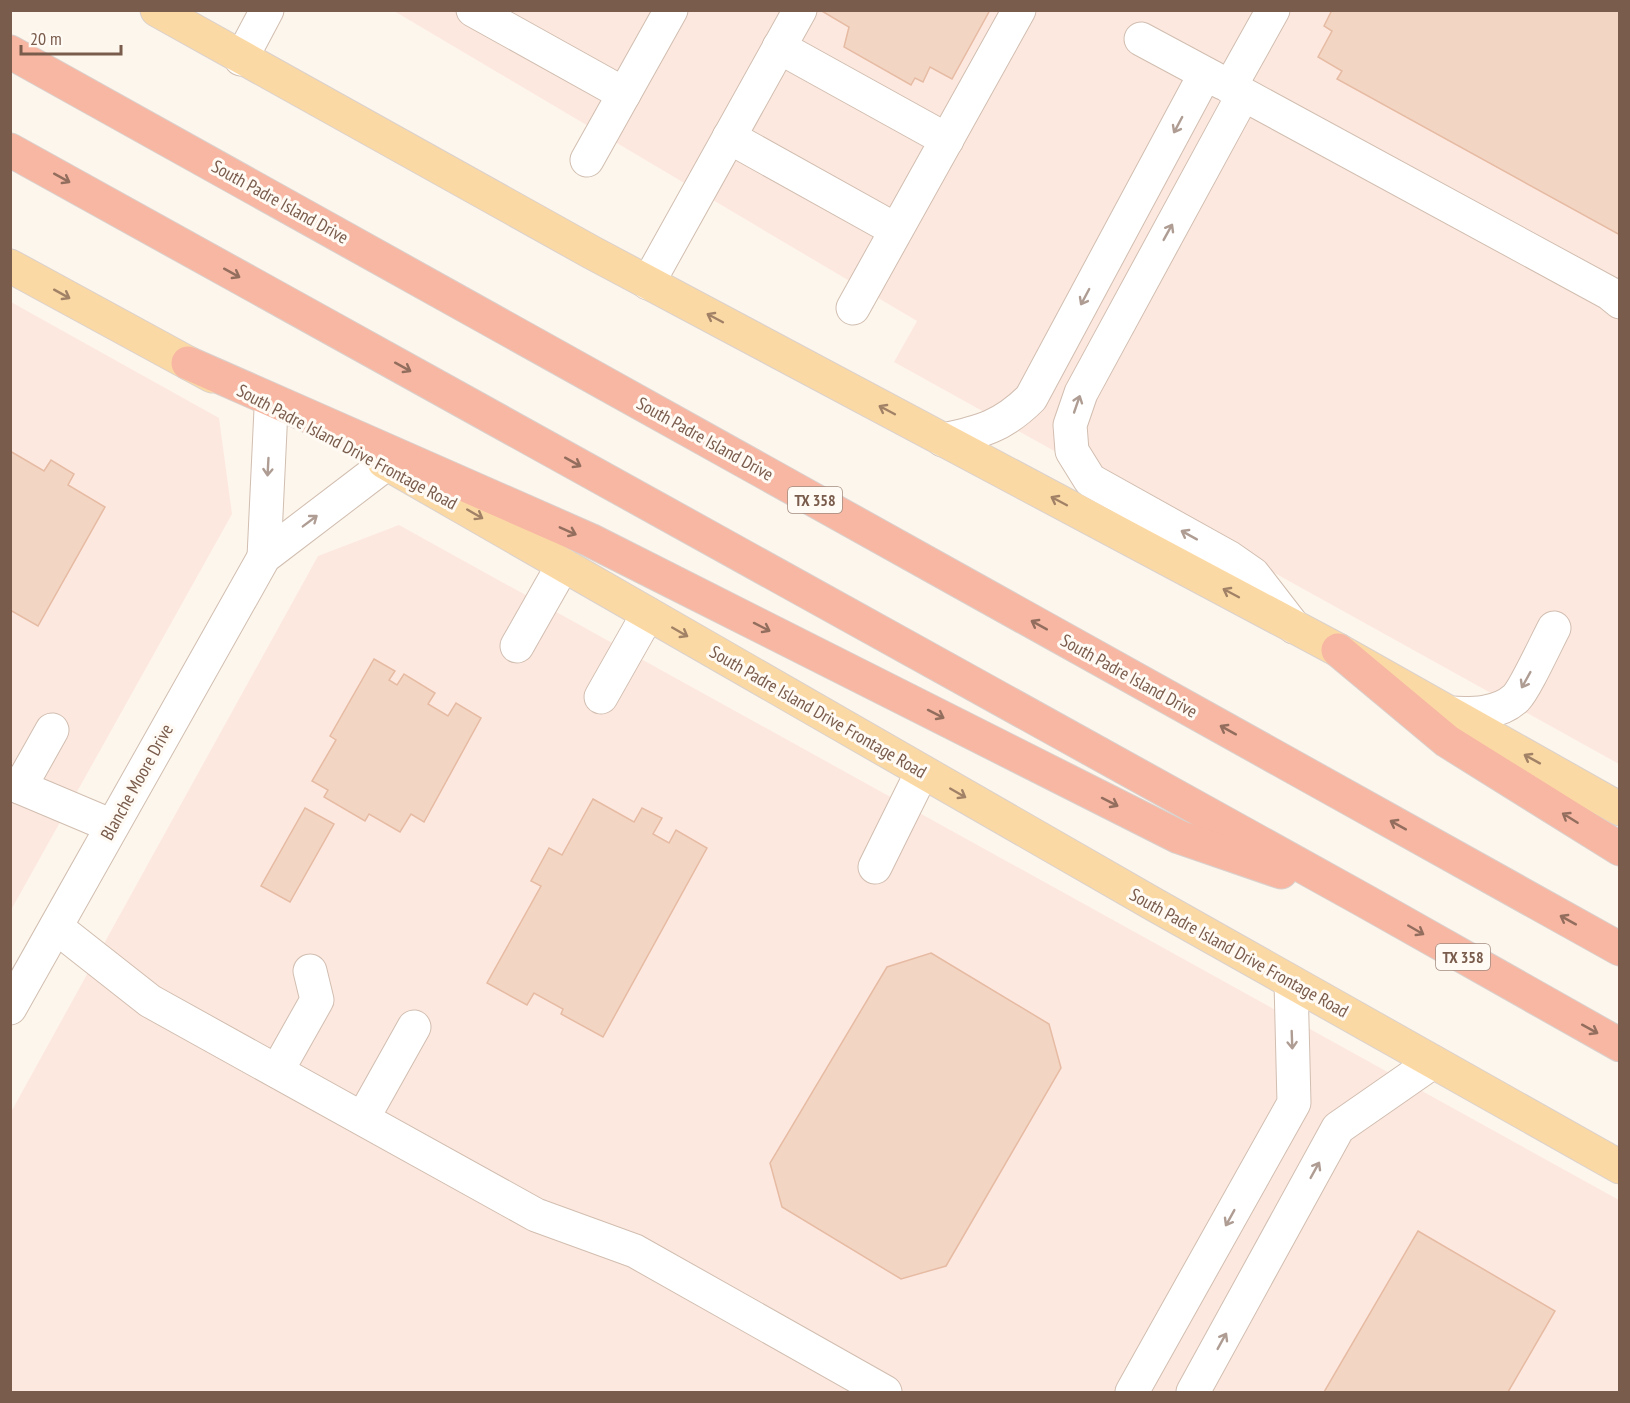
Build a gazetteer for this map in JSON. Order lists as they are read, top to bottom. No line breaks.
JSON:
{"streets":{"highway":["South Padre Island Drive","TX 358"],"main road":["South Padre Island Drive Frontage Road"],"street":["Blanche Moore Drive"]},"crossings":[["South Padre Island Drive Frontage Road","Blanche Moore Drive"]],"scale_bar":"20 m"}
